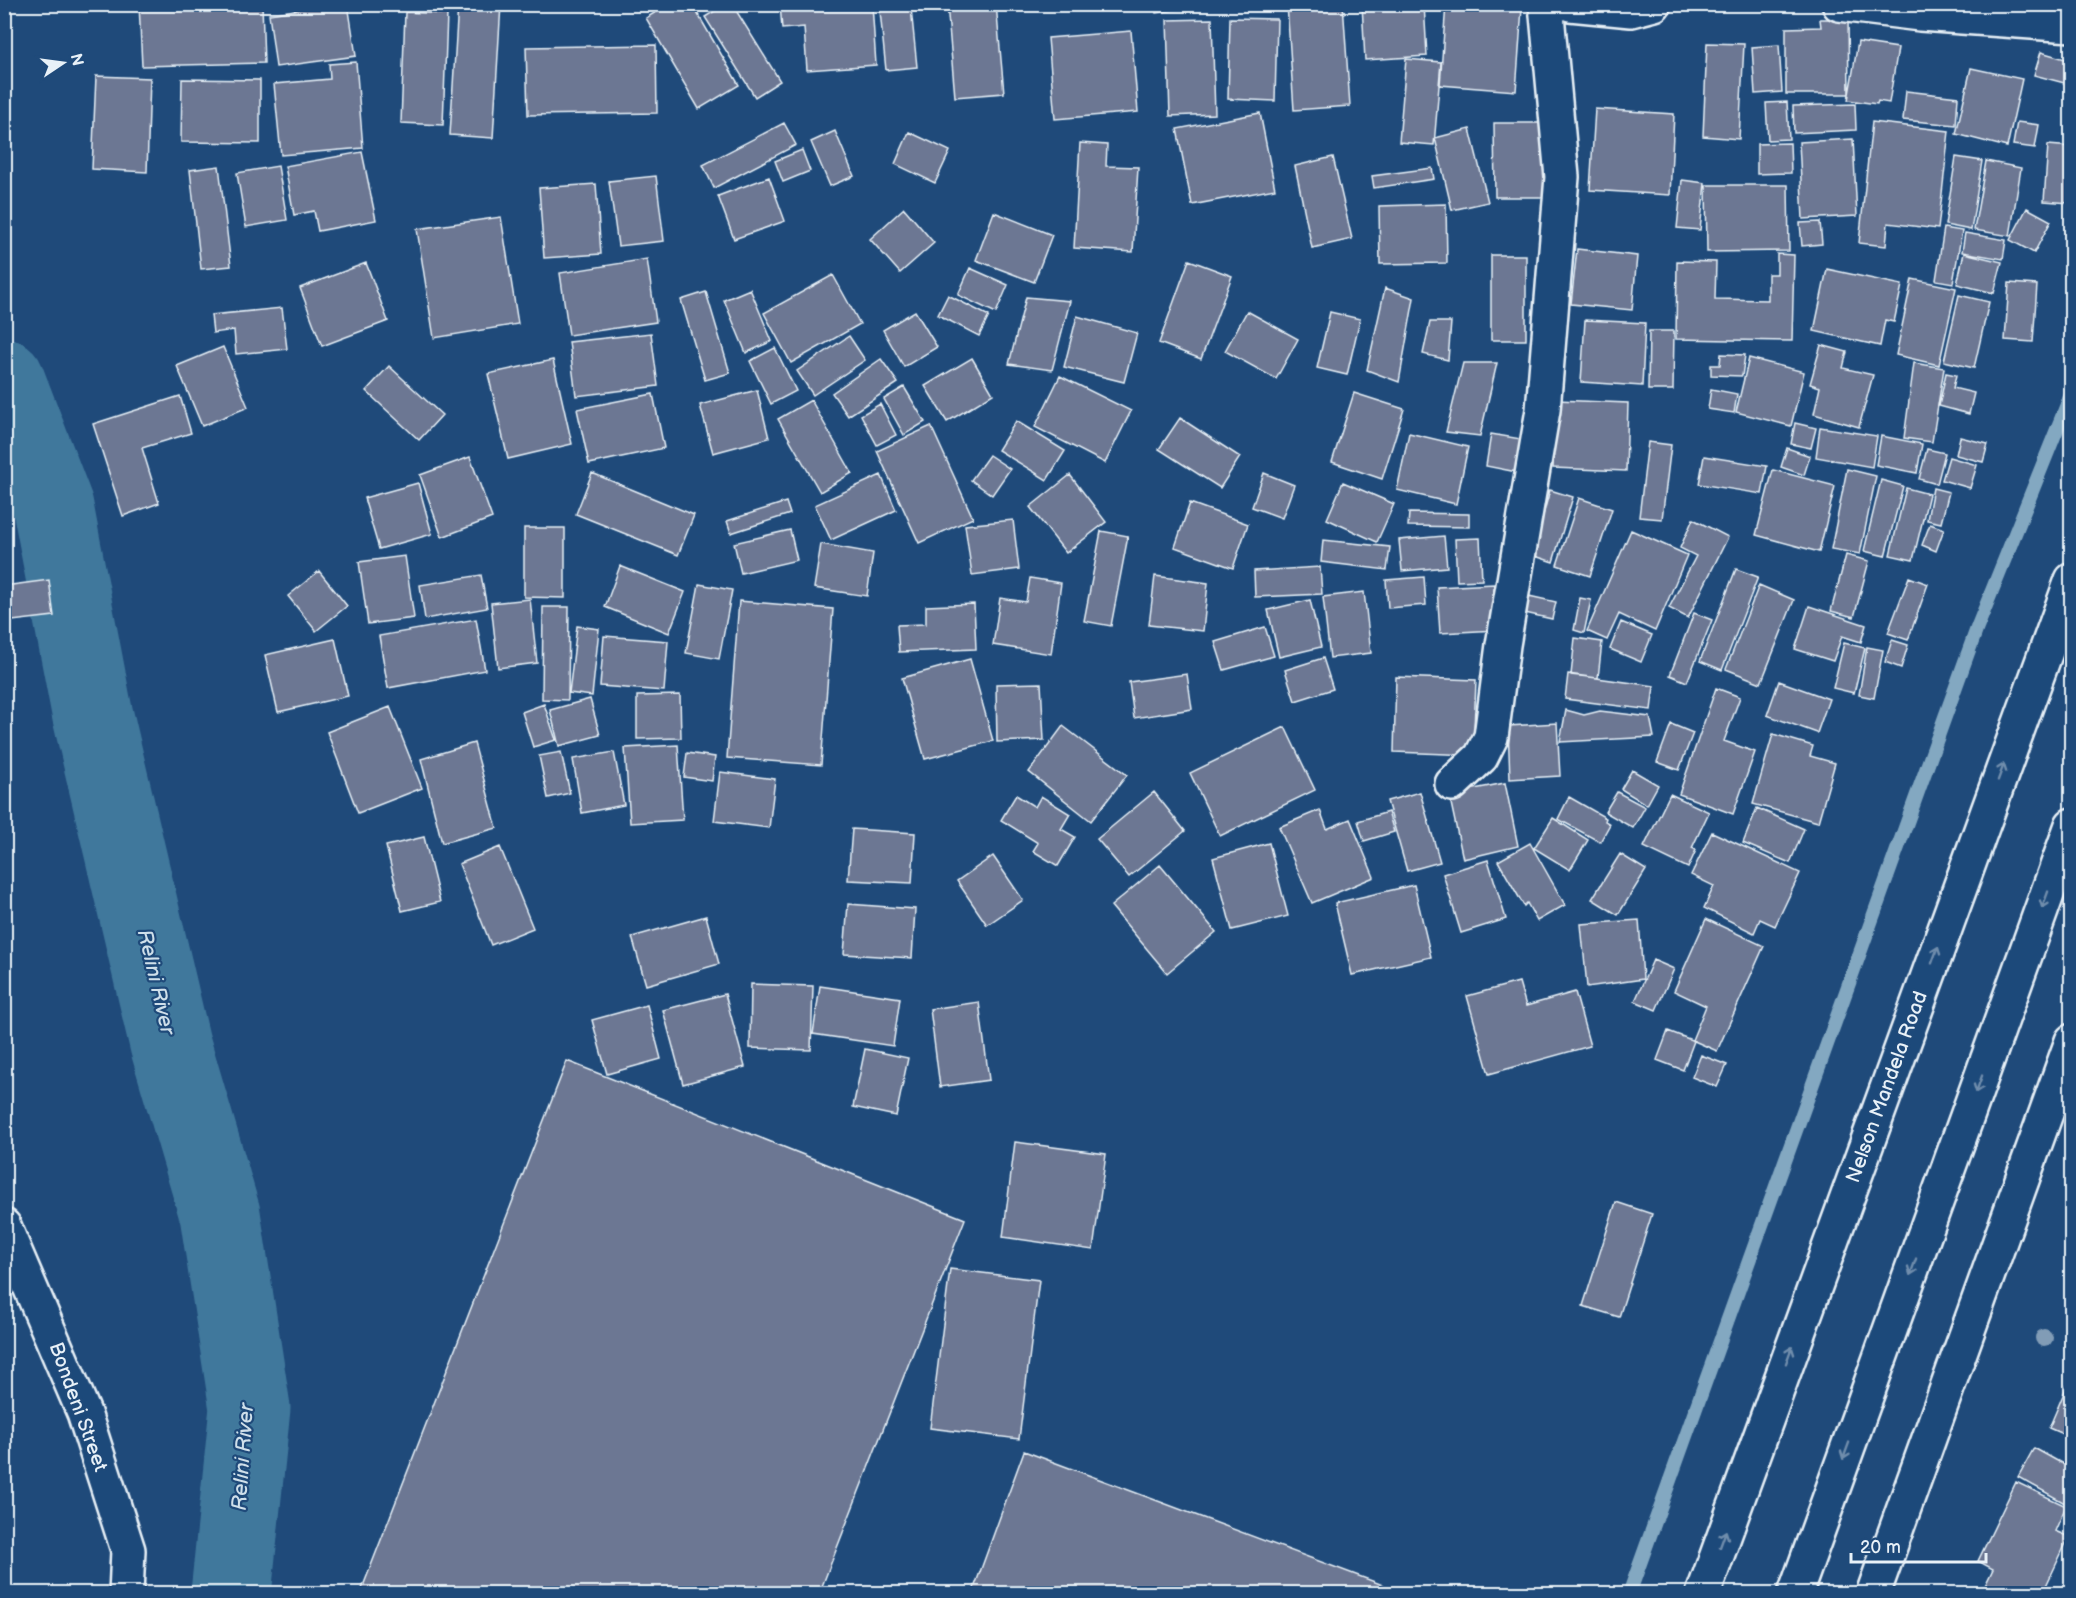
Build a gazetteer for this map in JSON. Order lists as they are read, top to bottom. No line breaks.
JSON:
{"streets":{"street":["Nelson Mandela Road","Bondeni Street"]},"water":["Relini River"],"scale_bar":"20 m","north":"right"}
